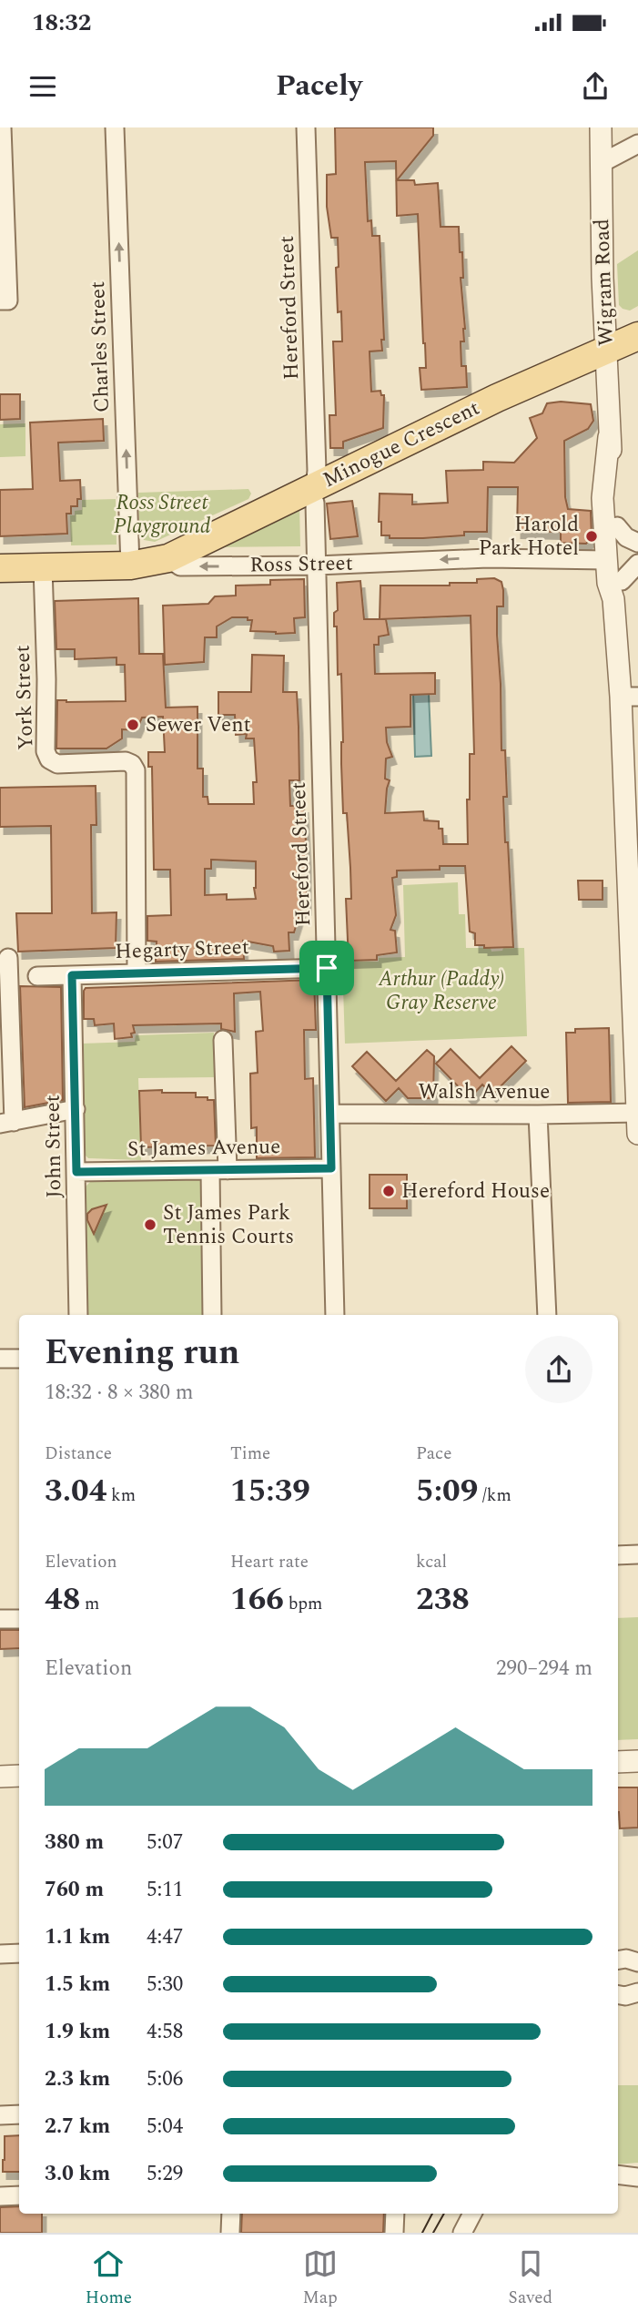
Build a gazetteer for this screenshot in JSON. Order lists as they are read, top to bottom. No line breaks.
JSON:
{"streets":{"main road":["Minogue Crescent","Ross Street"],"street":["Wigram Road","Hereford Street","Charles Street","York Street","Hegarty Street","Walsh Avenue","John Street","St James Avenue"]},"crossings":[["Wigram Road","Minogue Crescent"],["Wigram Road","Ross Street"],["Wigram Road","Walsh Avenue"],["Hereford Street","Minogue Crescent"],["Hereford Street","Ross Street"],["Hereford Street","Hegarty Street"],["Hereford Street","Walsh Avenue"],["Hereford Street","St James Avenue"],["Charles Street","Ross Street"],["Minogue Crescent","Ross Street"],["Ross Street","York Street"],["York Street","Hegarty Street"],["Hegarty Street","John Street"],["John Street","St James Avenue"]],"one_way":["Ross Street"],"parks":["Ross Street Playground","Arthur (Paddy) Gray Reserve"],"places":["Harold Park Hotel","Sewer Vent","Hereford House","St James Park Tennis Courts"],"page":{"status":"18:32","header":"Pacely","heading":["Evening run","18:32 · 8 × 380 m"],"stats":[["Distance","3.04 km"],["Time","15:39"],["Pace","5:09 /km"],["Elevation","48 m"],["Heart rate","166 bpm"],["kcal","238"]],"chart":["Elevation","290–294 m"],"list":[{"name":"380 m","note":"5:07"},{"name":"760 m","note":"5:11"},{"name":"1.1 km","note":"4:47"},{"name":"1.5 km","note":"5:30"},{"name":"1.9 km","note":"4:58"},{"name":"2.3 km","note":"5:06"},{"name":"2.7 km","note":"5:04"},{"name":"3.0 km","note":"5:29"}],"tabs":["Home","Map","Saved"]}}
